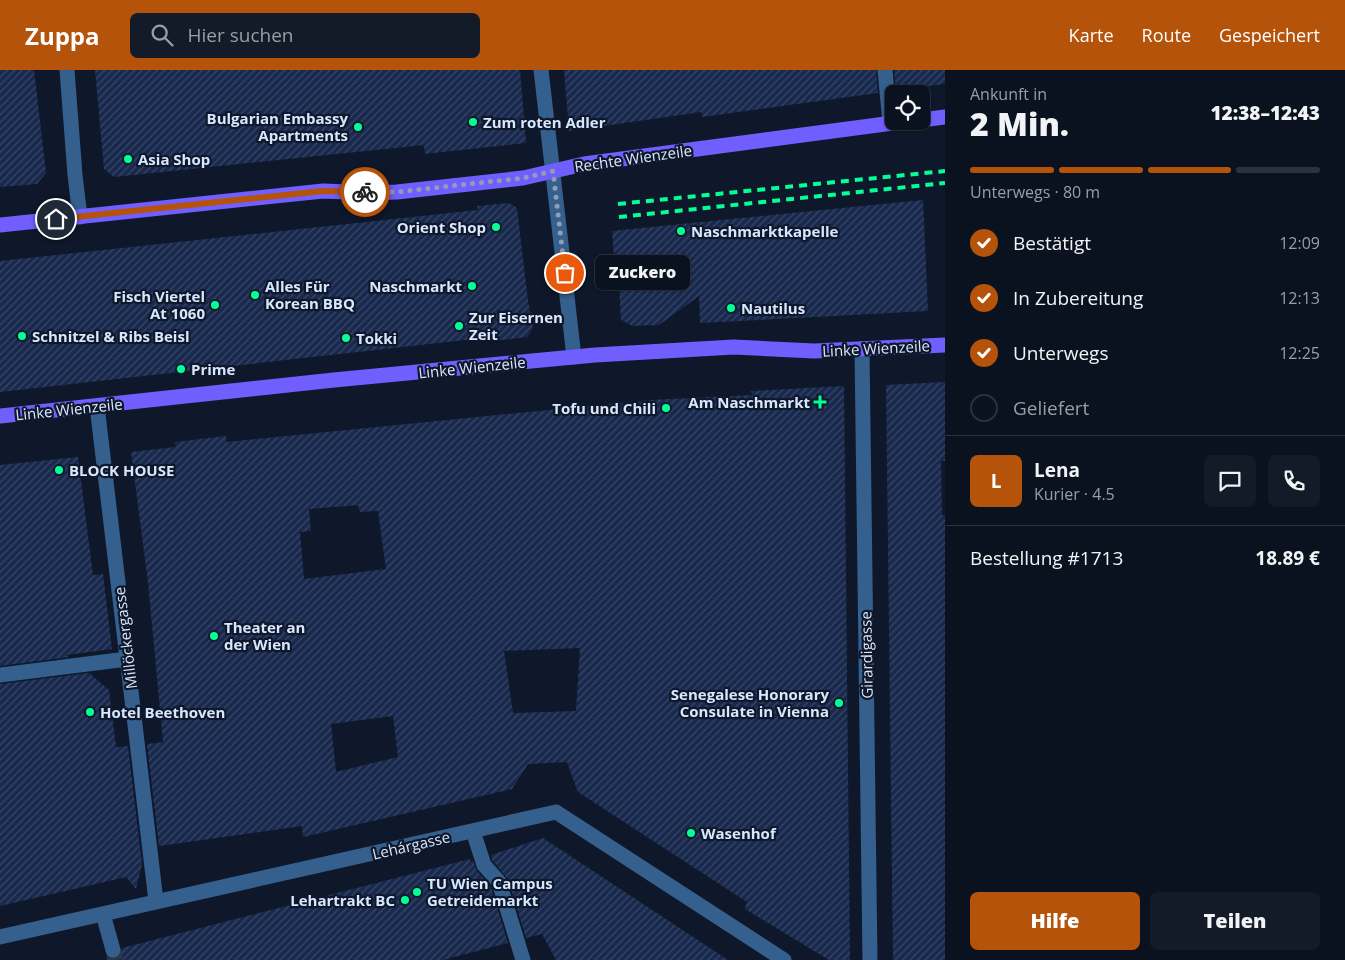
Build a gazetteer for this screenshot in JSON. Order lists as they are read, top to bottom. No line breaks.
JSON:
{"streets":{"main road":["Rechte Wienzeile","Linke Wienzeile"],"street":["Millöckergasse","Girardigasse","Lehárgasse"]},"crossings":[["Linke Wienzeile","Millöckergasse"],["Linke Wienzeile","Girardigasse"],["Millöckergasse","Lehárgasse"]],"places":{"other":["Zum roten Adler","Bulgarian Embassy Apartments","Asia Shop","Orient Shop","Naschmarktkapelle","Zuckero","Naschmarkt","Alles Für Korean BBQ","Fisch Viertel At 1060","Nautilus","Zur Eisernen Zeit","Schnitzel & Ribs Beisl","Tokki","Prime","Tofu und Chili","BLOCK HOUSE","Theater an der Wien","Senegalese Honorary Consulate in Vienna","Hotel Beethoven","Wasenhof","TU Wien Campus Getreidemarkt","Lehartrakt BC"],"health":["Am Naschmarkt"]},"page":{"header":"Zuppa","search":"Hier suchen","nav":["Karte","Route","Gespeichert"],"heading":["2 Min.","Ankunft in","12:38–12:43"],"panel":["Lena","Kurier · 4.5","Bestellung #1713","18.89 €"],"bar":"Unterwegs · 80 m","list":[["Bestätigt","12:09"],["In Zubereitung","12:13"],["Unterwegs","12:25"],"Geliefert"],"bubble":"Zuckero","round":"L","buttons":["Hilfe","Teilen"]}}
